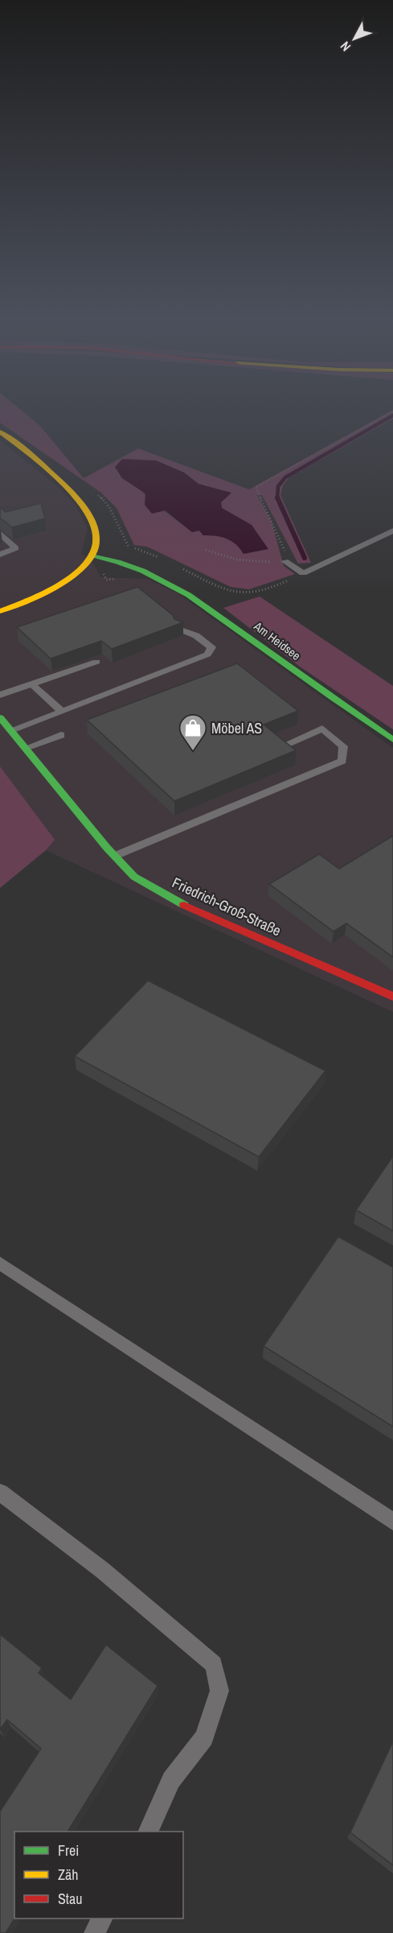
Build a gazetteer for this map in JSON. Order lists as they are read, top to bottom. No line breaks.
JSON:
{"streets":{"street":["Am Heidsee","Friedrich-Groß-Straße"]},"places":{"shop":["Möbel AS"]},"legend":["Frei","Zäh","Stau"],"north":"bottom left"}
